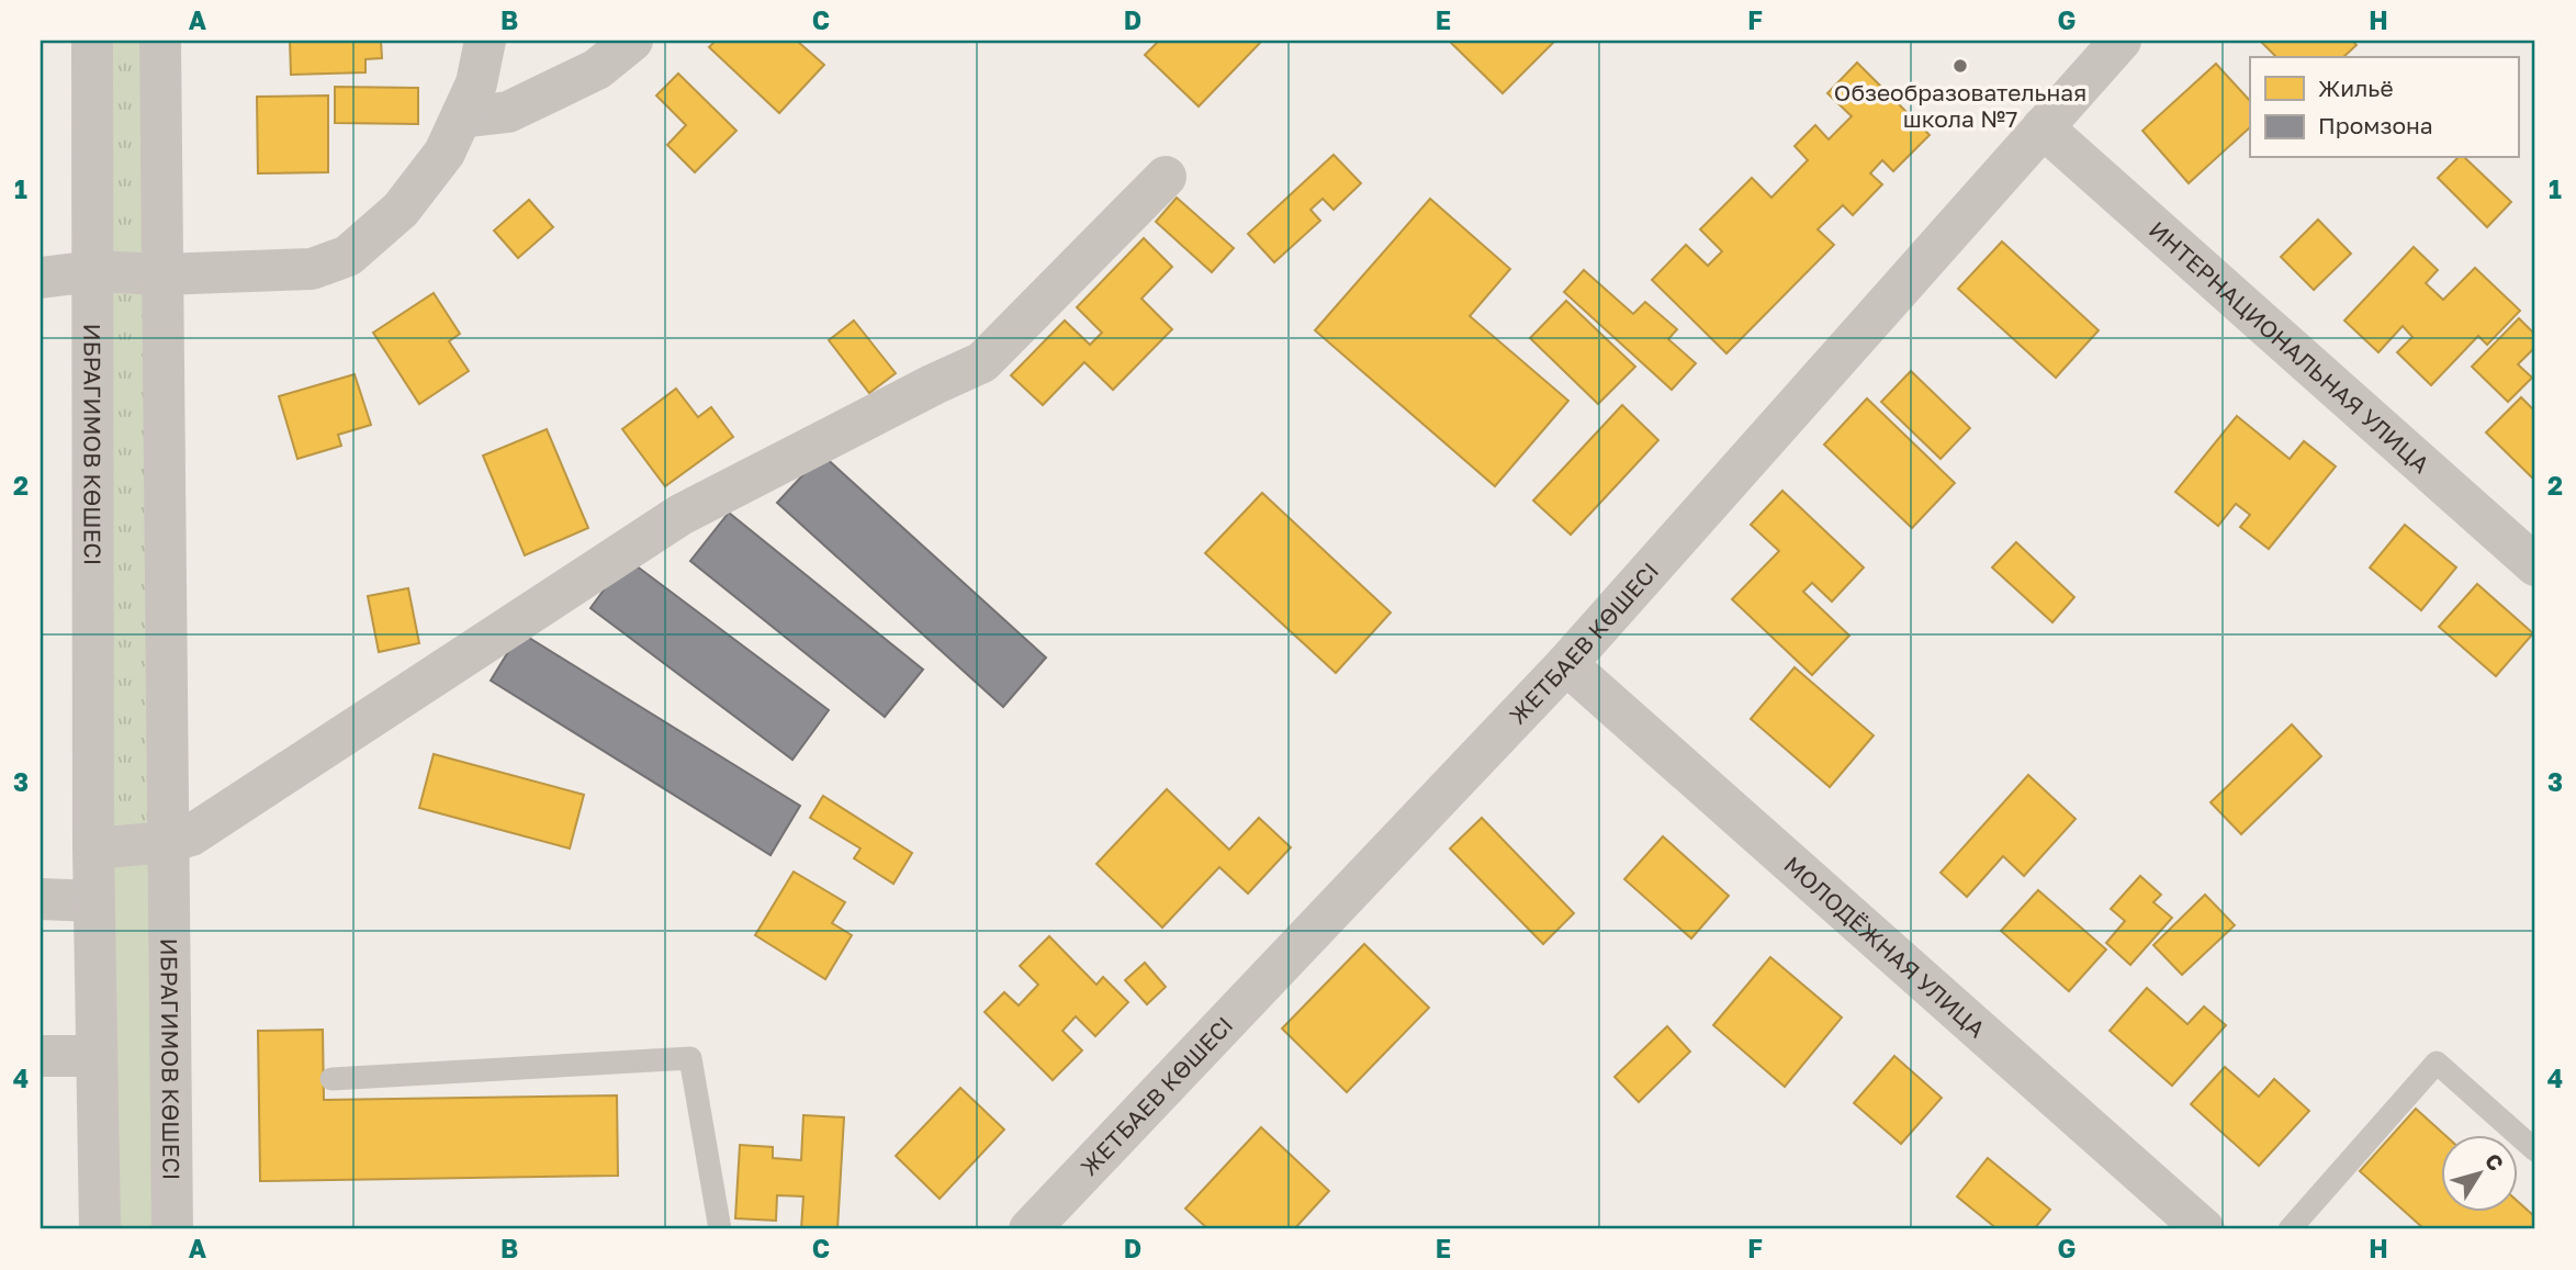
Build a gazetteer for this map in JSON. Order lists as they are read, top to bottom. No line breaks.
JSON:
{"streets":{"street":["ИНТЕРНАЦИОНАЛЬНАЯ УЛИЦА","ИБРАГИМОВ КӨШЕСІ","ЖЕТБАЕВ КӨШЕСІ","МОЛОДЁЖНАЯ УЛИЦА"]},"crossings":[["ИНТЕРНАЦИОНАЛЬНАЯ УЛИЦА","ЖЕТБАЕВ КӨШЕСІ"],["ЖЕТБАЕВ КӨШЕСІ","МОЛОДЁЖНАЯ УЛИЦА"]],"places":["Обзеобразовательная школа №7"],"legend":["Жильё","Промзона"],"north":"top right","grid":{"columns":["A","B","C","D","E","F","G","H"],"rows":["1","2","3","4"]}}
